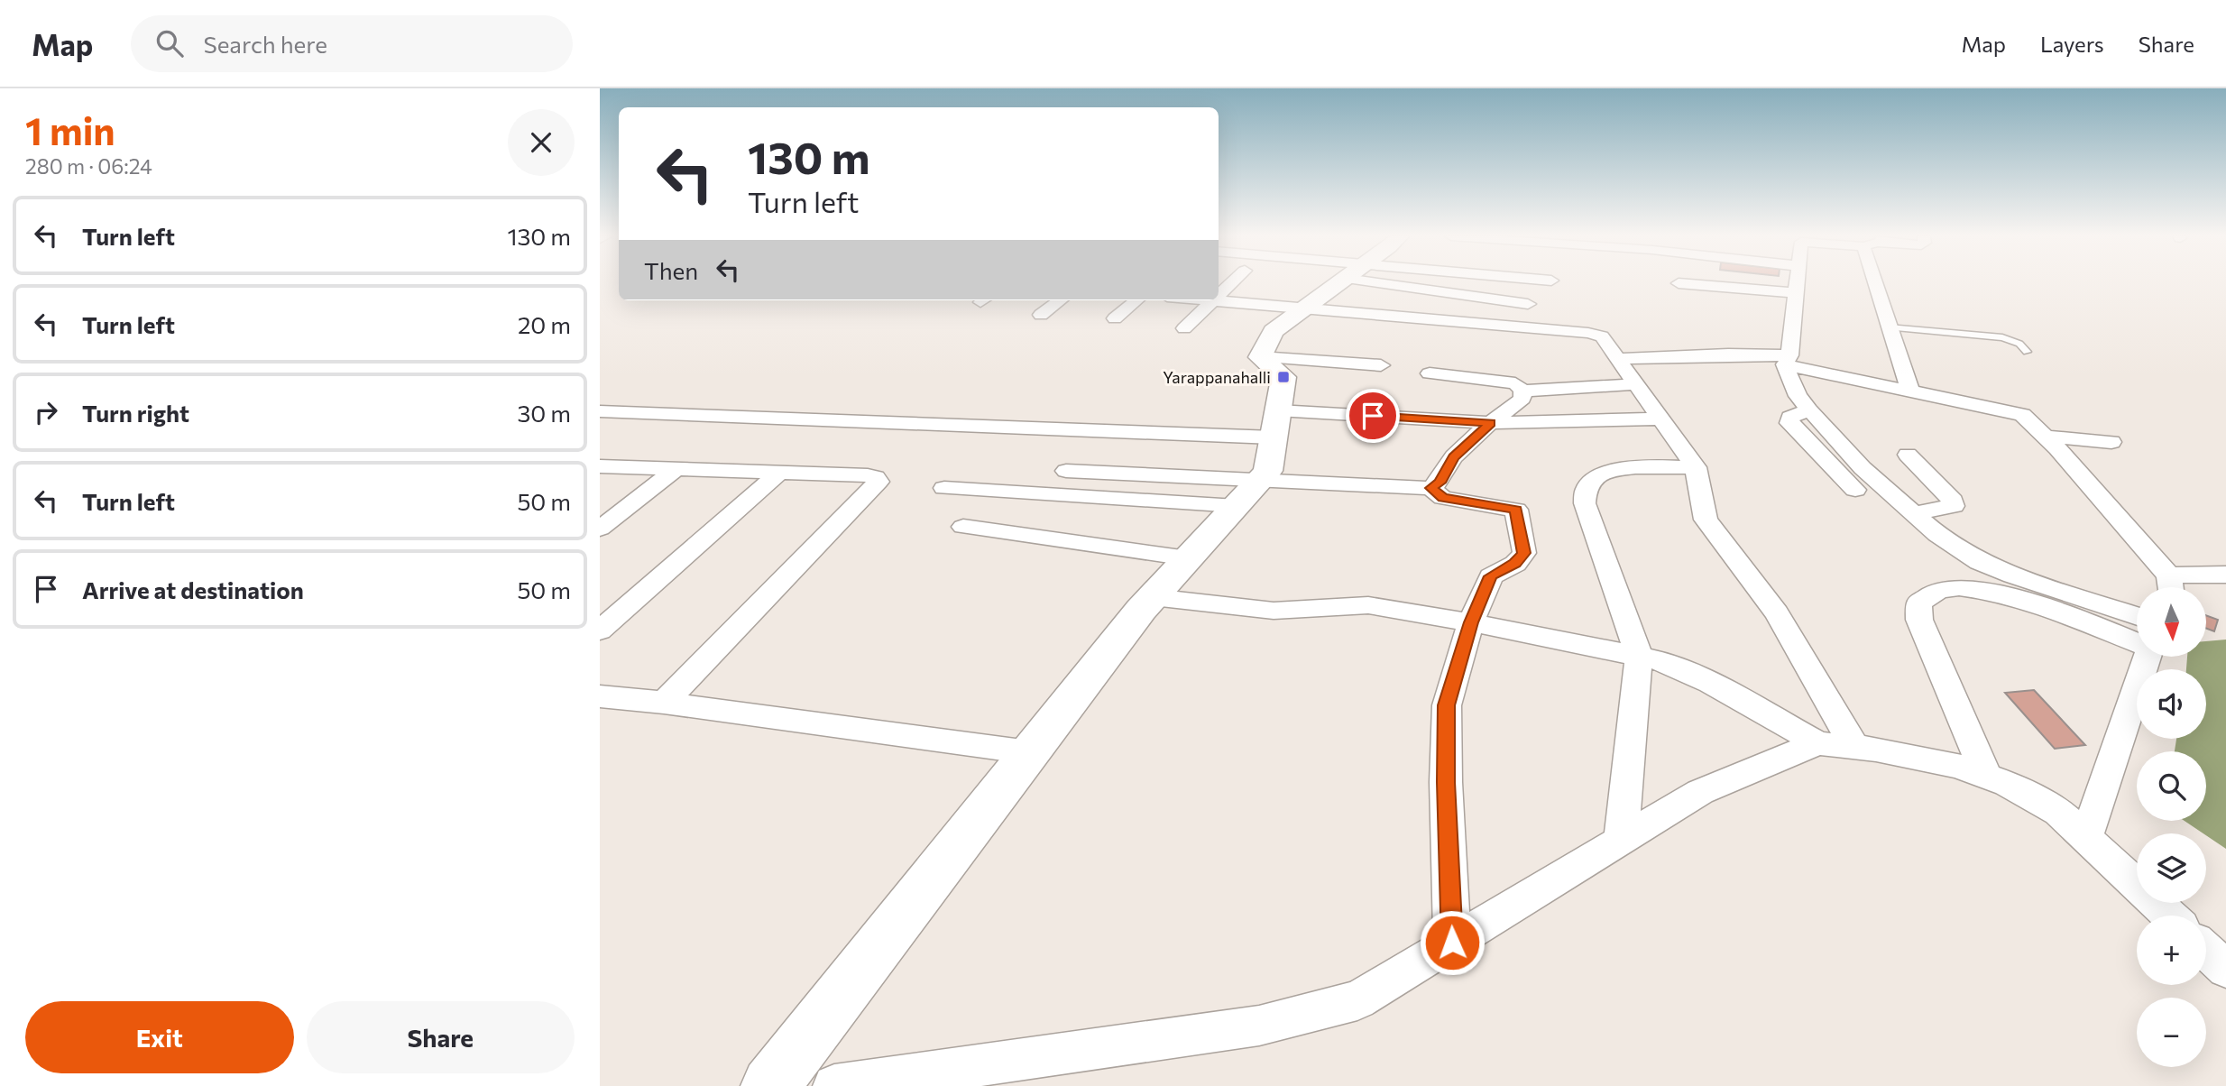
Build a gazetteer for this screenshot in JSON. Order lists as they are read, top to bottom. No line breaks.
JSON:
{"places":{"transit":["Yarappanahalli"]},"north":"bottom","page":{"header":"Map","search":"Search here","nav":["Map","Layers","Share"],"heading":["1 min","280 m · 06:24"],"turn":["130 m","Turn left"],"list":[{"name":"Turn left","value":"130 m"},{"name":"Turn left","value":"20 m"},{"name":"Turn right","value":"30 m"},{"name":"Turn left","value":"50 m"},{"name":"Arrive at destination","value":"50 m"}],"then":"Then","map_buttons":["+","−"],"buttons":["Exit","Share"]}}
